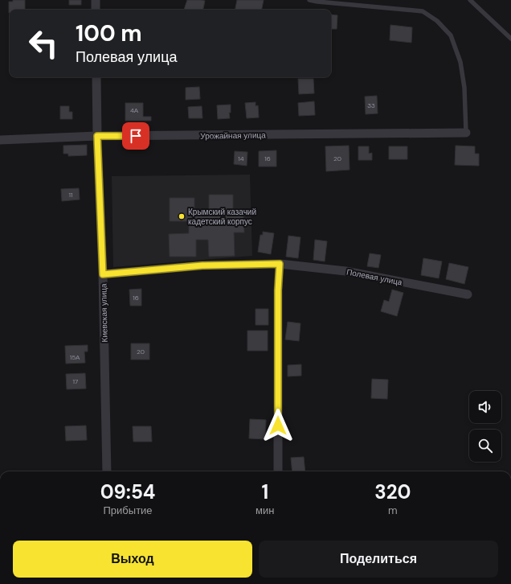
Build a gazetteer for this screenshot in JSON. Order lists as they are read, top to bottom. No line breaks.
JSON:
{"streets":{"street":["Урожайная улица","Полевая улица","Киевская улица"]},"crossings":[["Урожайная улица","Киевская улица"],["Полевая улица","Киевская улица"]],"places":["Крымский казачий кадетский корпус"],"house_numbers":["33","4А","14","16","20","11","16","20","15А","17"],"page":{"turn":["100 m","Полевая улица"],"eta":["09:54","Прибытие","1","мин","320","m"],"buttons":["Выход","Поделиться"]}}
